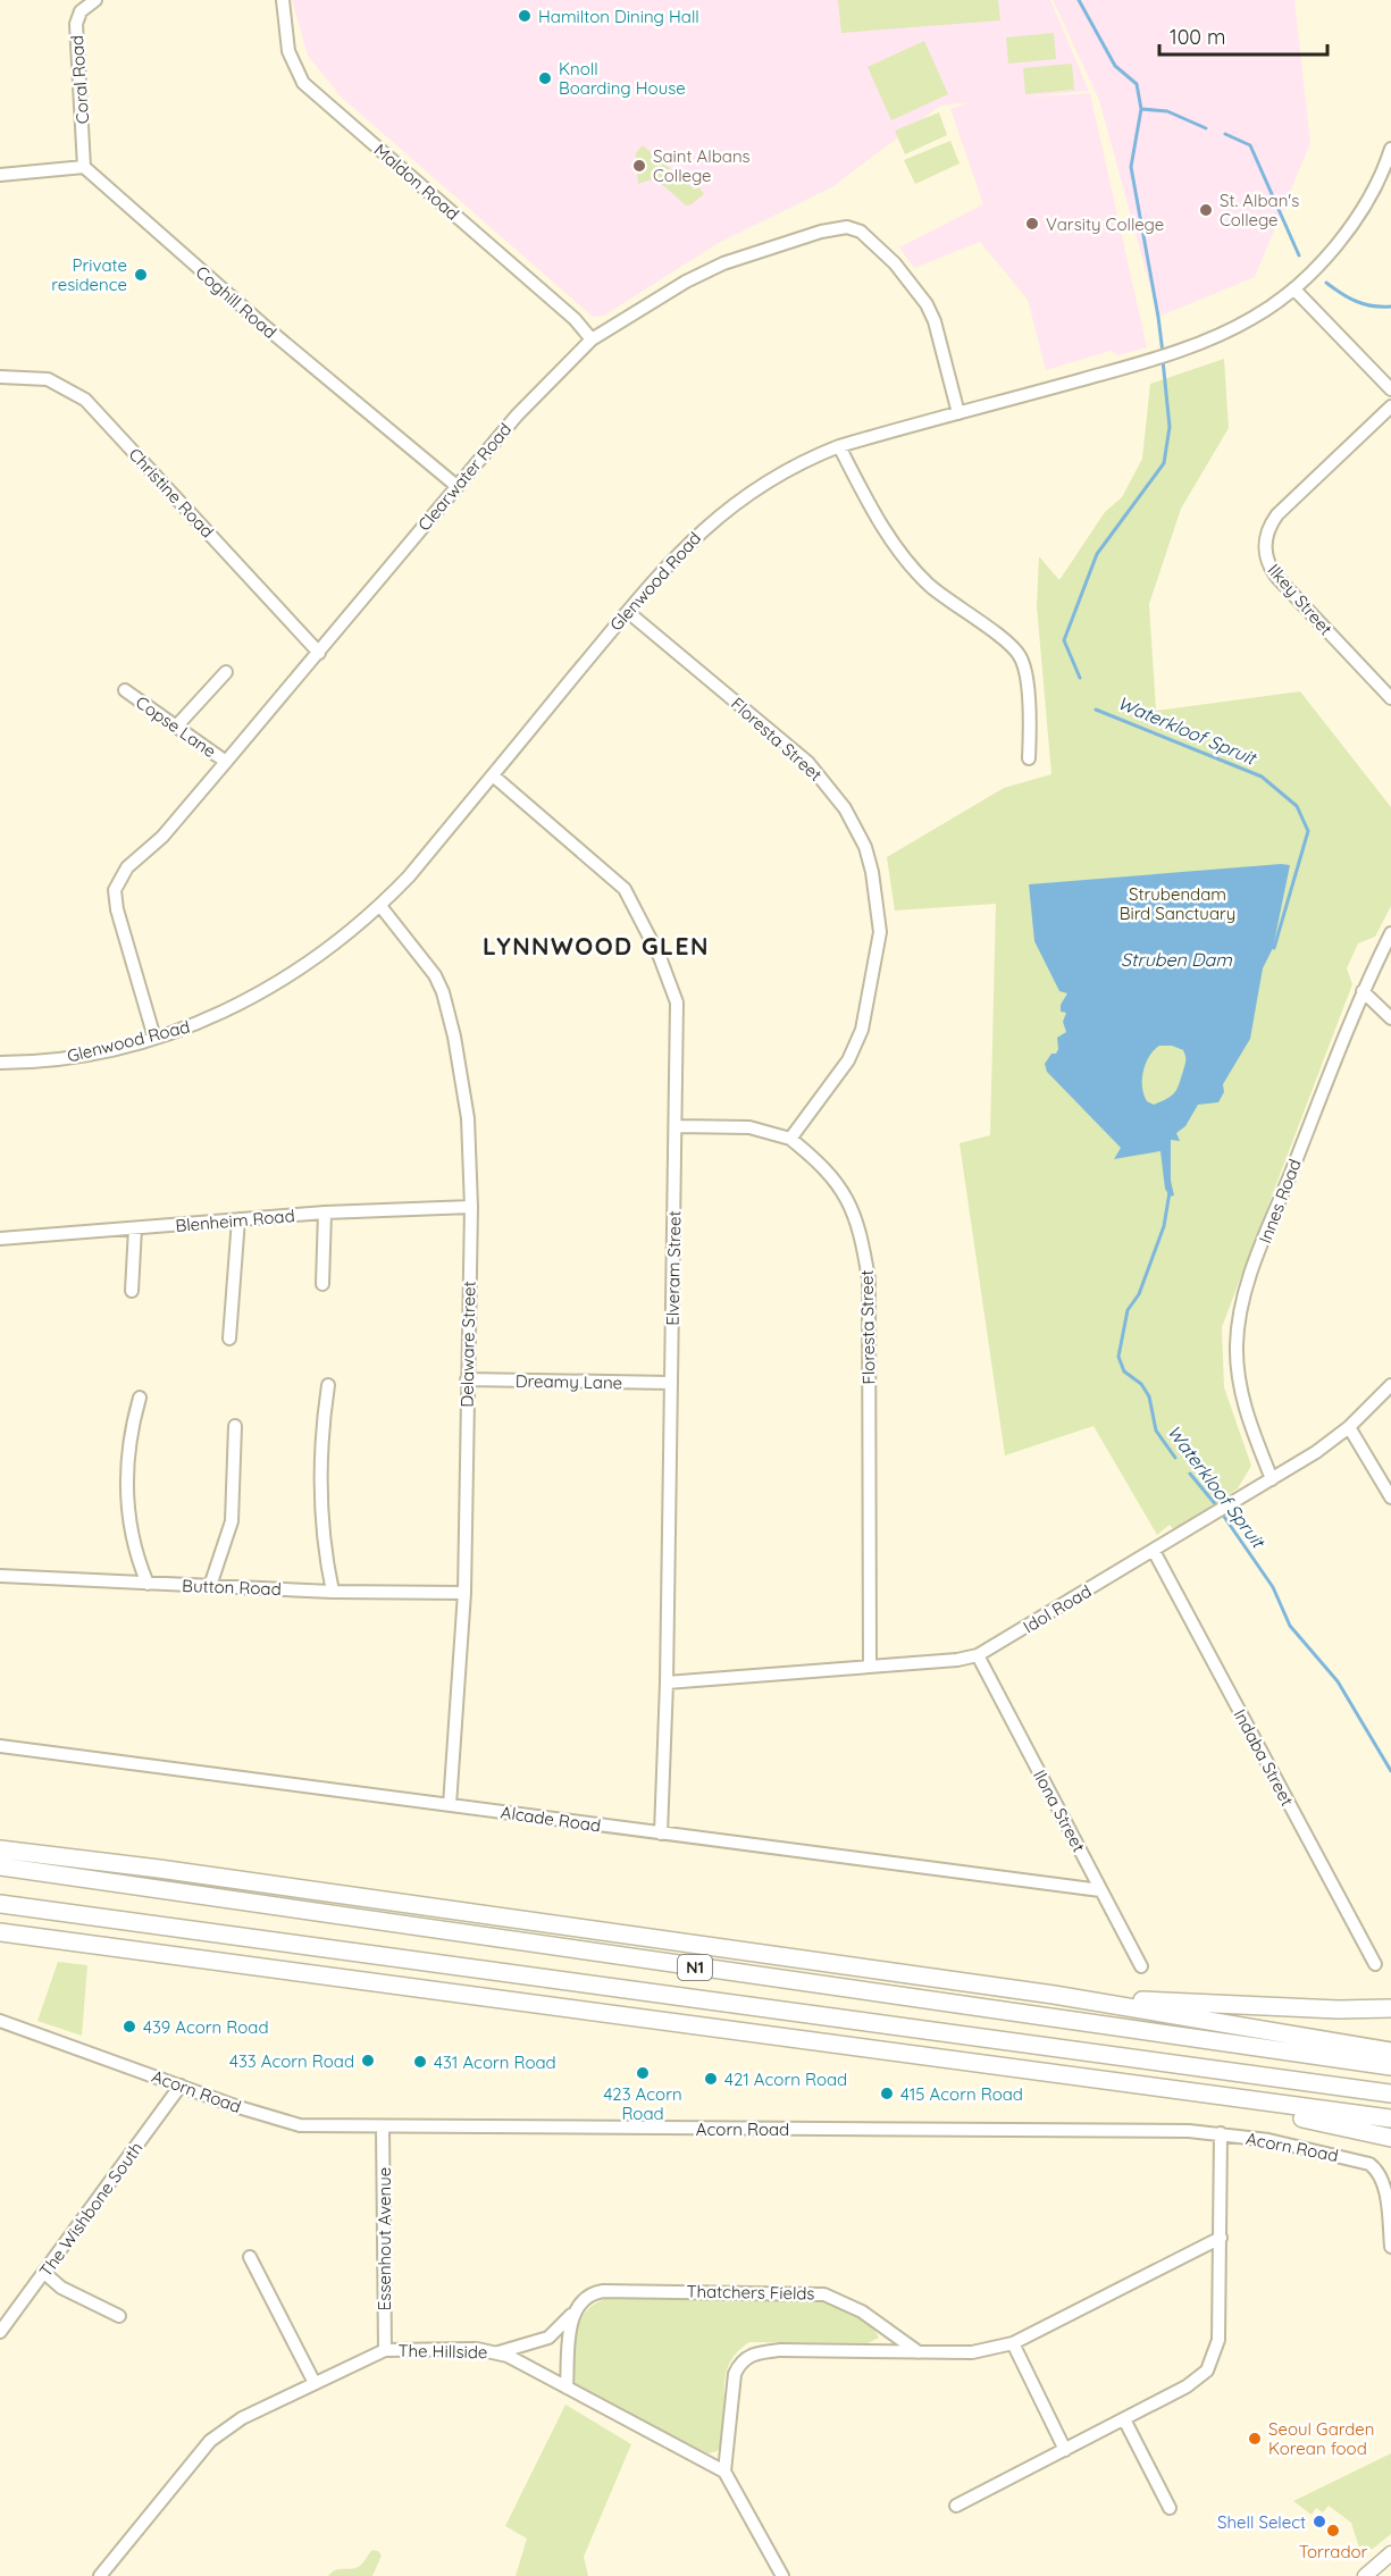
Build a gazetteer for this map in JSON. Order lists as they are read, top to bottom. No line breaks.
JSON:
{"streets":{"highway":["N1"],"street":["Coral Road","Maldon Road","Coghill Road","Clearwater Road","Christine Road","Glenwood Road","Ilkey Street","Copse Lane","Floresta Street","Innes Road","Blenheim Road","Elveram Street","Delaware Street","Dreamy Lane","Button Road","Idol Road","Indaba Street","Ilona Street","Alcade Road","Acorn Road","The Wishbone South","Essenhout Avenue","Thatchers Fields","The Hillside"]},"crossings":[["Coral Road","Coghill Road"],["Maldon Road","Clearwater Road"],["Coghill Road","Clearwater Road"],["Clearwater Road","Christine Road"],["Clearwater Road","Glenwood Road"],["Clearwater Road","Copse Lane"],["Glenwood Road","Floresta Street"],["Glenwood Road","Elveram Street"],["Glenwood Road","Delaware Street"],["Floresta Street","Idol Road"],["Innes Road","Idol Road"],["Blenheim Road","Delaware Street"],["Elveram Street","Dreamy Lane"],["Elveram Street","Idol Road"],["Elveram Street","Alcade Road"],["Delaware Street","Dreamy Lane"],["Delaware Street","Button Road"],["Delaware Street","Alcade Road"],["Idol Road","Indaba Street"],["Idol Road","Ilona Street"],["Ilona Street","Alcade Road"],["Acorn Road","The Wishbone South"],["Acorn Road","Essenhout Avenue"],["Essenhout Avenue","The Hillside"],["Thatchers Fields","The Hillside"]],"districts":["LYNNWOOD GLEN"],"water":["Waterkloof Spruit","Struben Dam"],"parks":["Strubendam Bird Sanctuary"],"places":["Hamilton Dining Hall","Knoll Boarding House","Saint Albans College","St. Alban's College","Varsity College","Private residence","439 Acorn Road","433 Acorn Road","431 Acorn Road","423 Acorn Road","421 Acorn Road","415 Acorn Road","Seoul Garden Korean food","Shell Select","Torrador"],"scale_bar":"100 m"}
